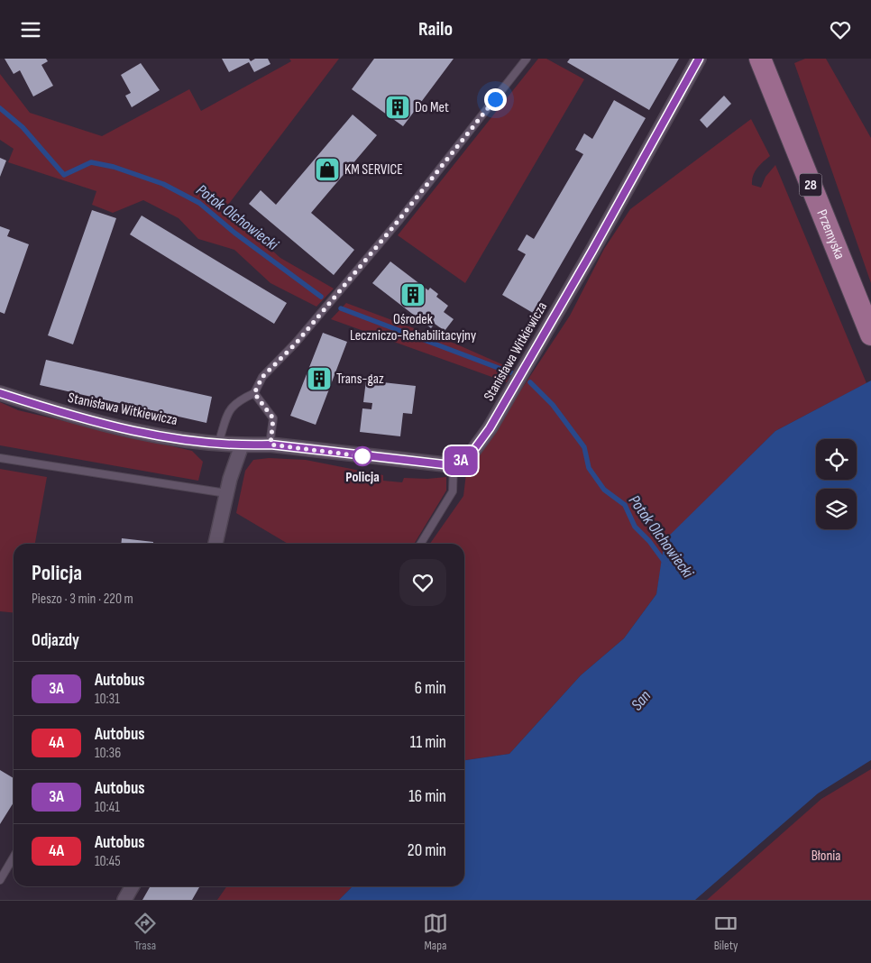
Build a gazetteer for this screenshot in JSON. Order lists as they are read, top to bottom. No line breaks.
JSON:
{"streets":{"main road":["28","Przemyska"],"street":["Stanisława Witkiewicza"]},"water":["Potok Olchowiecki","San"],"parks":["Błonia"],"places":{"building":["Do Met","Ośrodek Leczniczo-Rehabilitacyjny","Trans-gaz"],"shop":["KM SERVICE"],"other":["Policja"]},"lines":["bus line 3A"],"page":{"header":"Railo","on_map":"3A","heading":[["Policja","Pieszo · 3 min · 220 m"],"Odjazdy"],"list":[{"mark":"3A","name":"Autobus","note":"10:31","value":"6 min"},{"mark":"4A","name":"Autobus","note":"10:36","value":"11 min"},{"mark":"3A","name":"Autobus","note":"10:41","value":"16 min"},{"mark":"4A","name":"Autobus","note":"10:45","value":"20 min"}],"tabs":["Trasa","Mapa","Bilety"]}}
